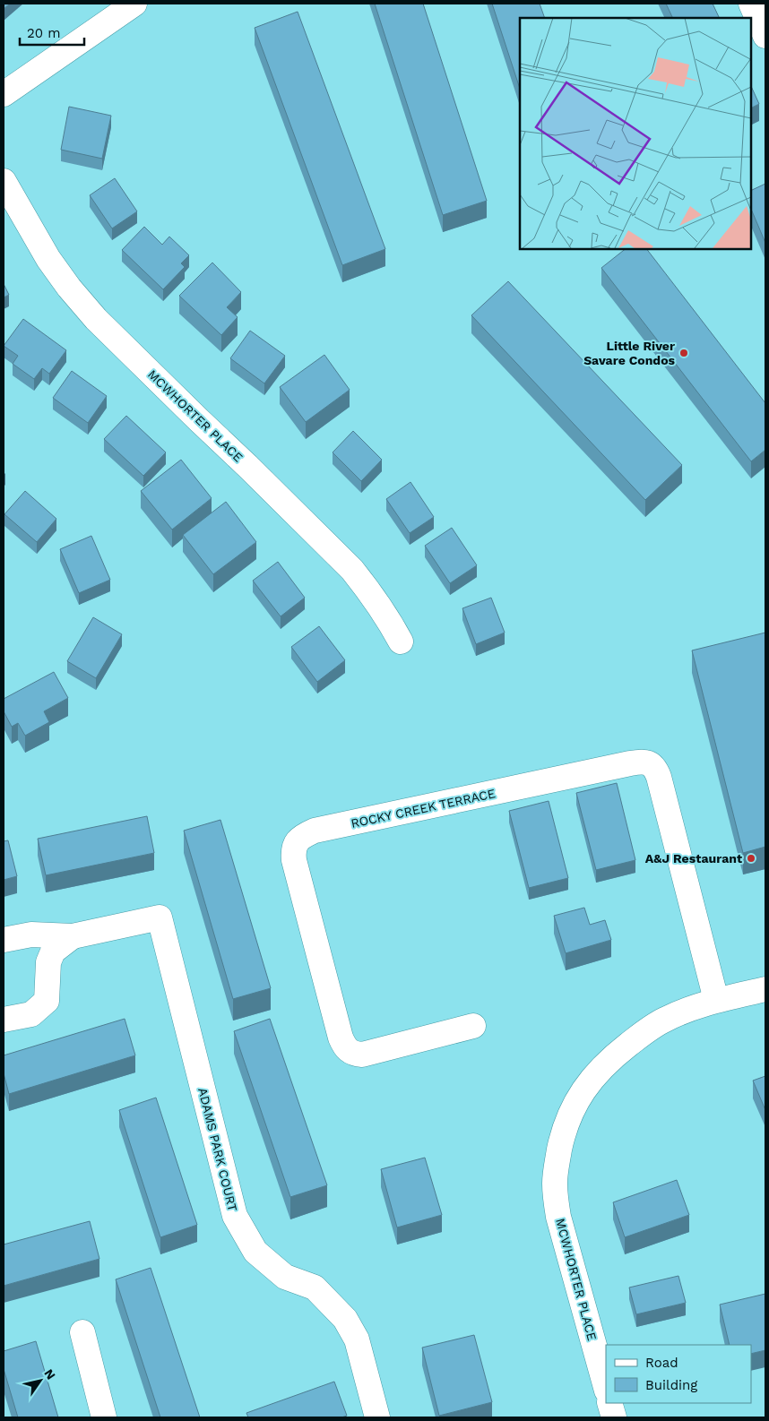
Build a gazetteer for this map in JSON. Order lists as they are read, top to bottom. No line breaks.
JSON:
{"streets":{"street":["MCWHORTER PLACE","ROCKY CREEK TERRACE","ADAMS PARK COURT"]},"crossings":[["MCWHORTER PLACE","ROCKY CREEK TERRACE"]],"places":["Little River Savare Condos","A&J Restaurant"],"legend":["Road","Building"],"scale_bar":"20 m","north":"top right"}
